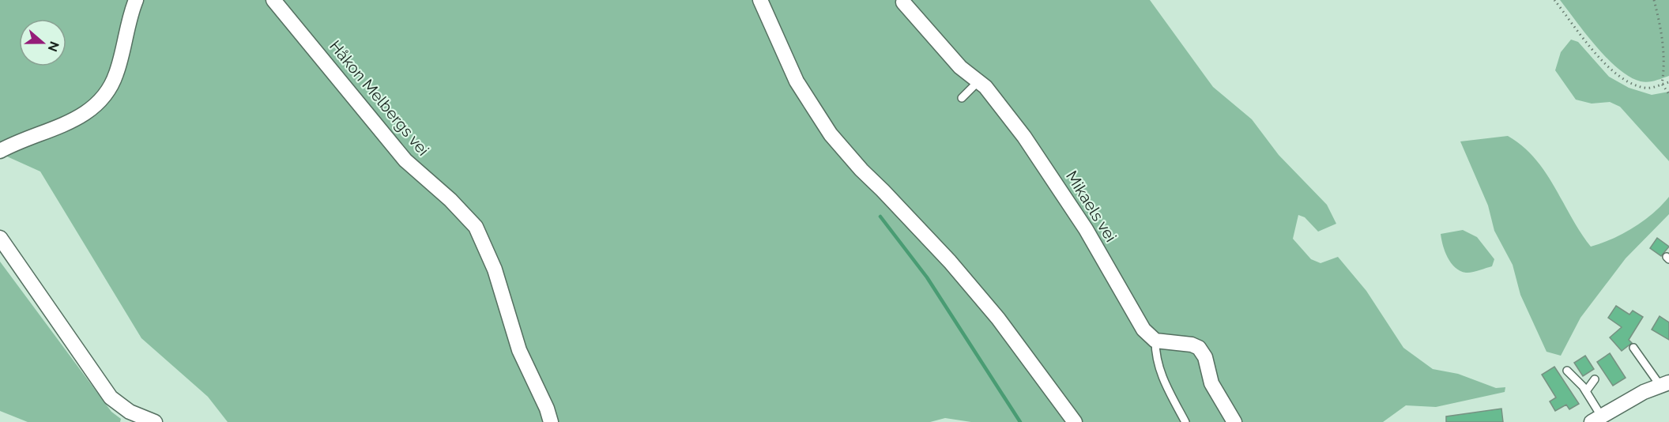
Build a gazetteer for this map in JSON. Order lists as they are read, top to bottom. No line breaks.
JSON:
{"streets":{"street":["Håkon Melbergs vei","Mikaels vei"]},"north":"right"}
